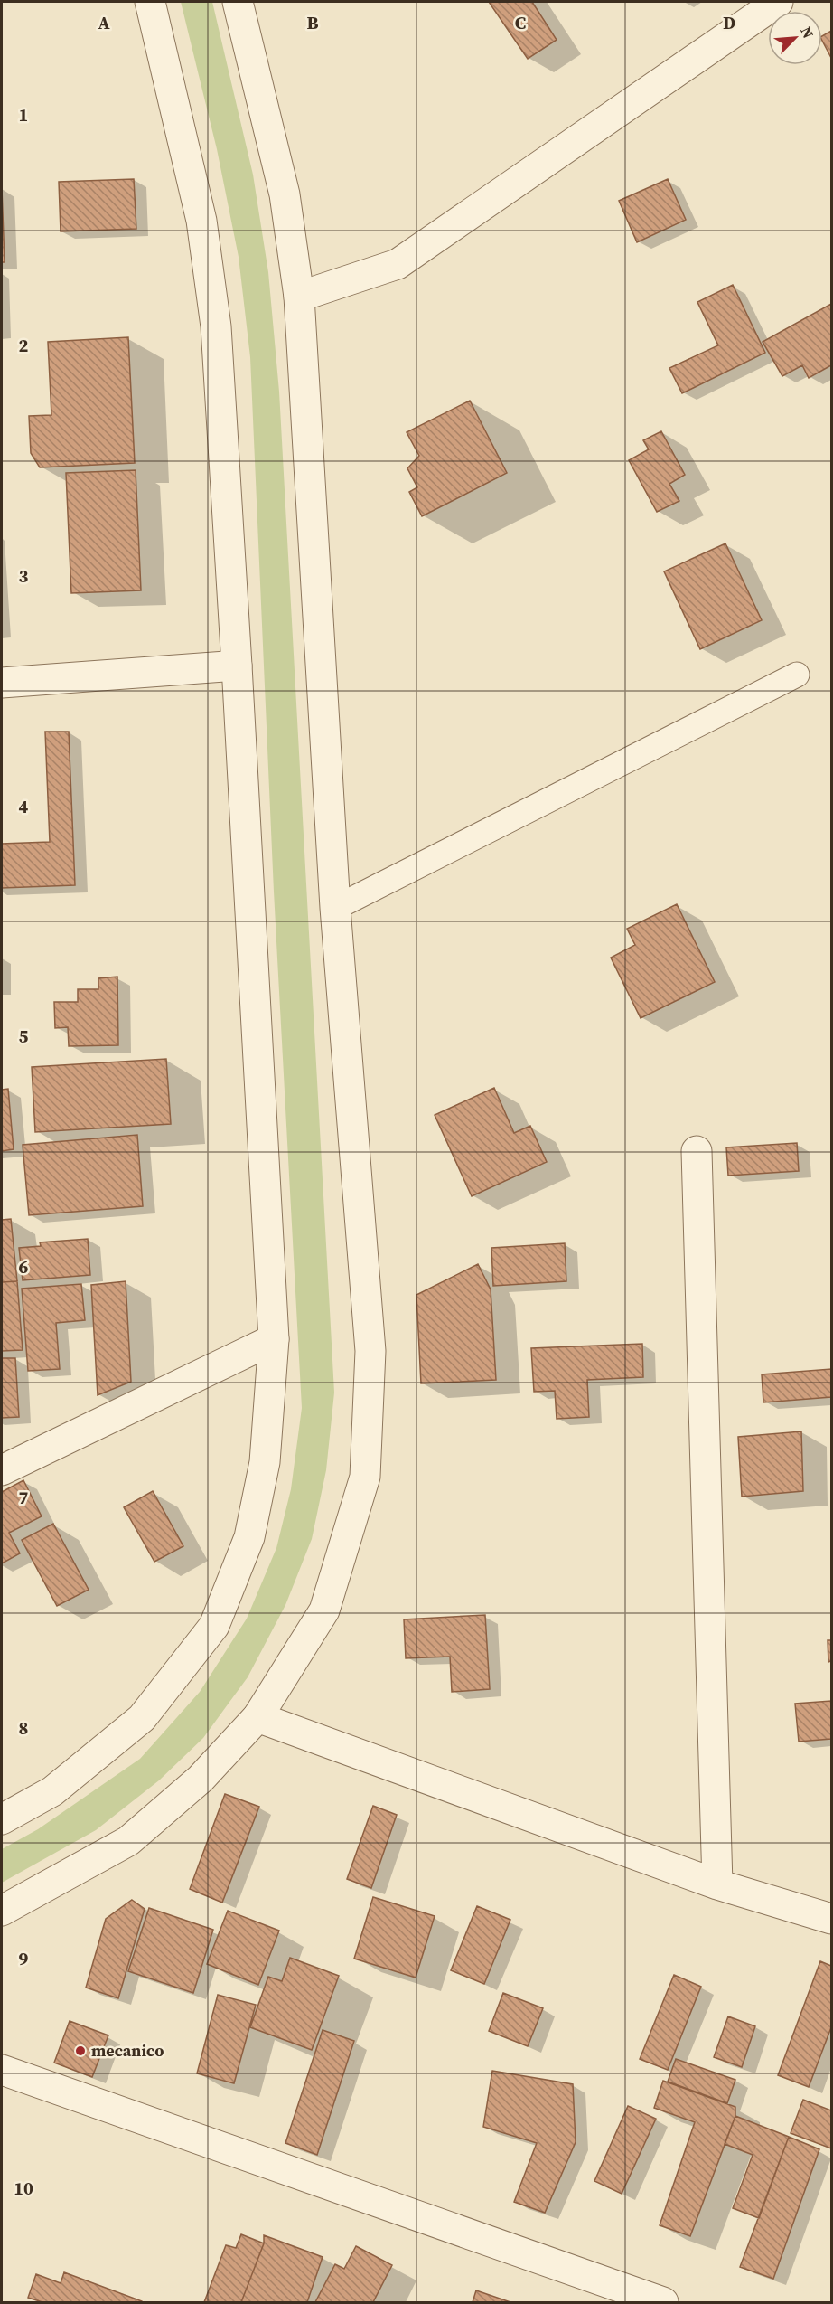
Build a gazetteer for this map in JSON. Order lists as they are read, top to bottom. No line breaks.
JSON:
{"places":["mecanico"],"north":"top right","grid":{"columns":["A","B","C","D"],"rows":["1","2","3","4","5","6","7","8","9","10"]}}
